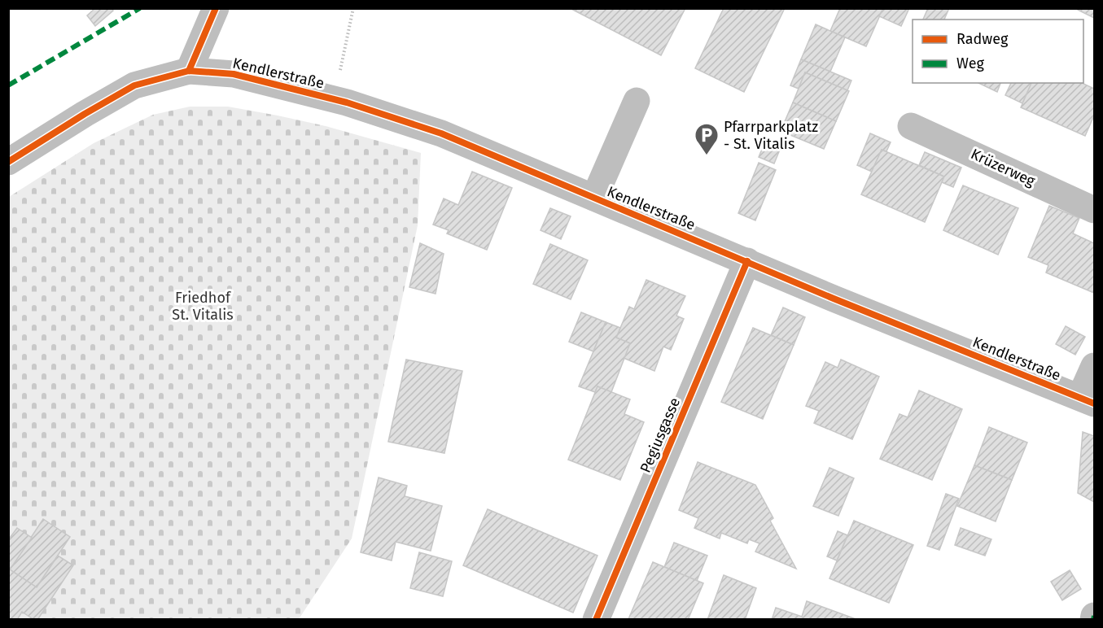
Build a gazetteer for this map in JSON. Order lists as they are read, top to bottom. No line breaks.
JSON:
{"streets":{"street":["Kendlerstraße","Krüzerweg","Pegiusgasse"]},"crossings":[["Kendlerstraße","Pegiusgasse"]],"parks":["Friedhof St. Vitalis"],"places":{"parking":["Pfarrparkplatz - St. Vitalis"]},"legend":["Radweg","Weg"]}
